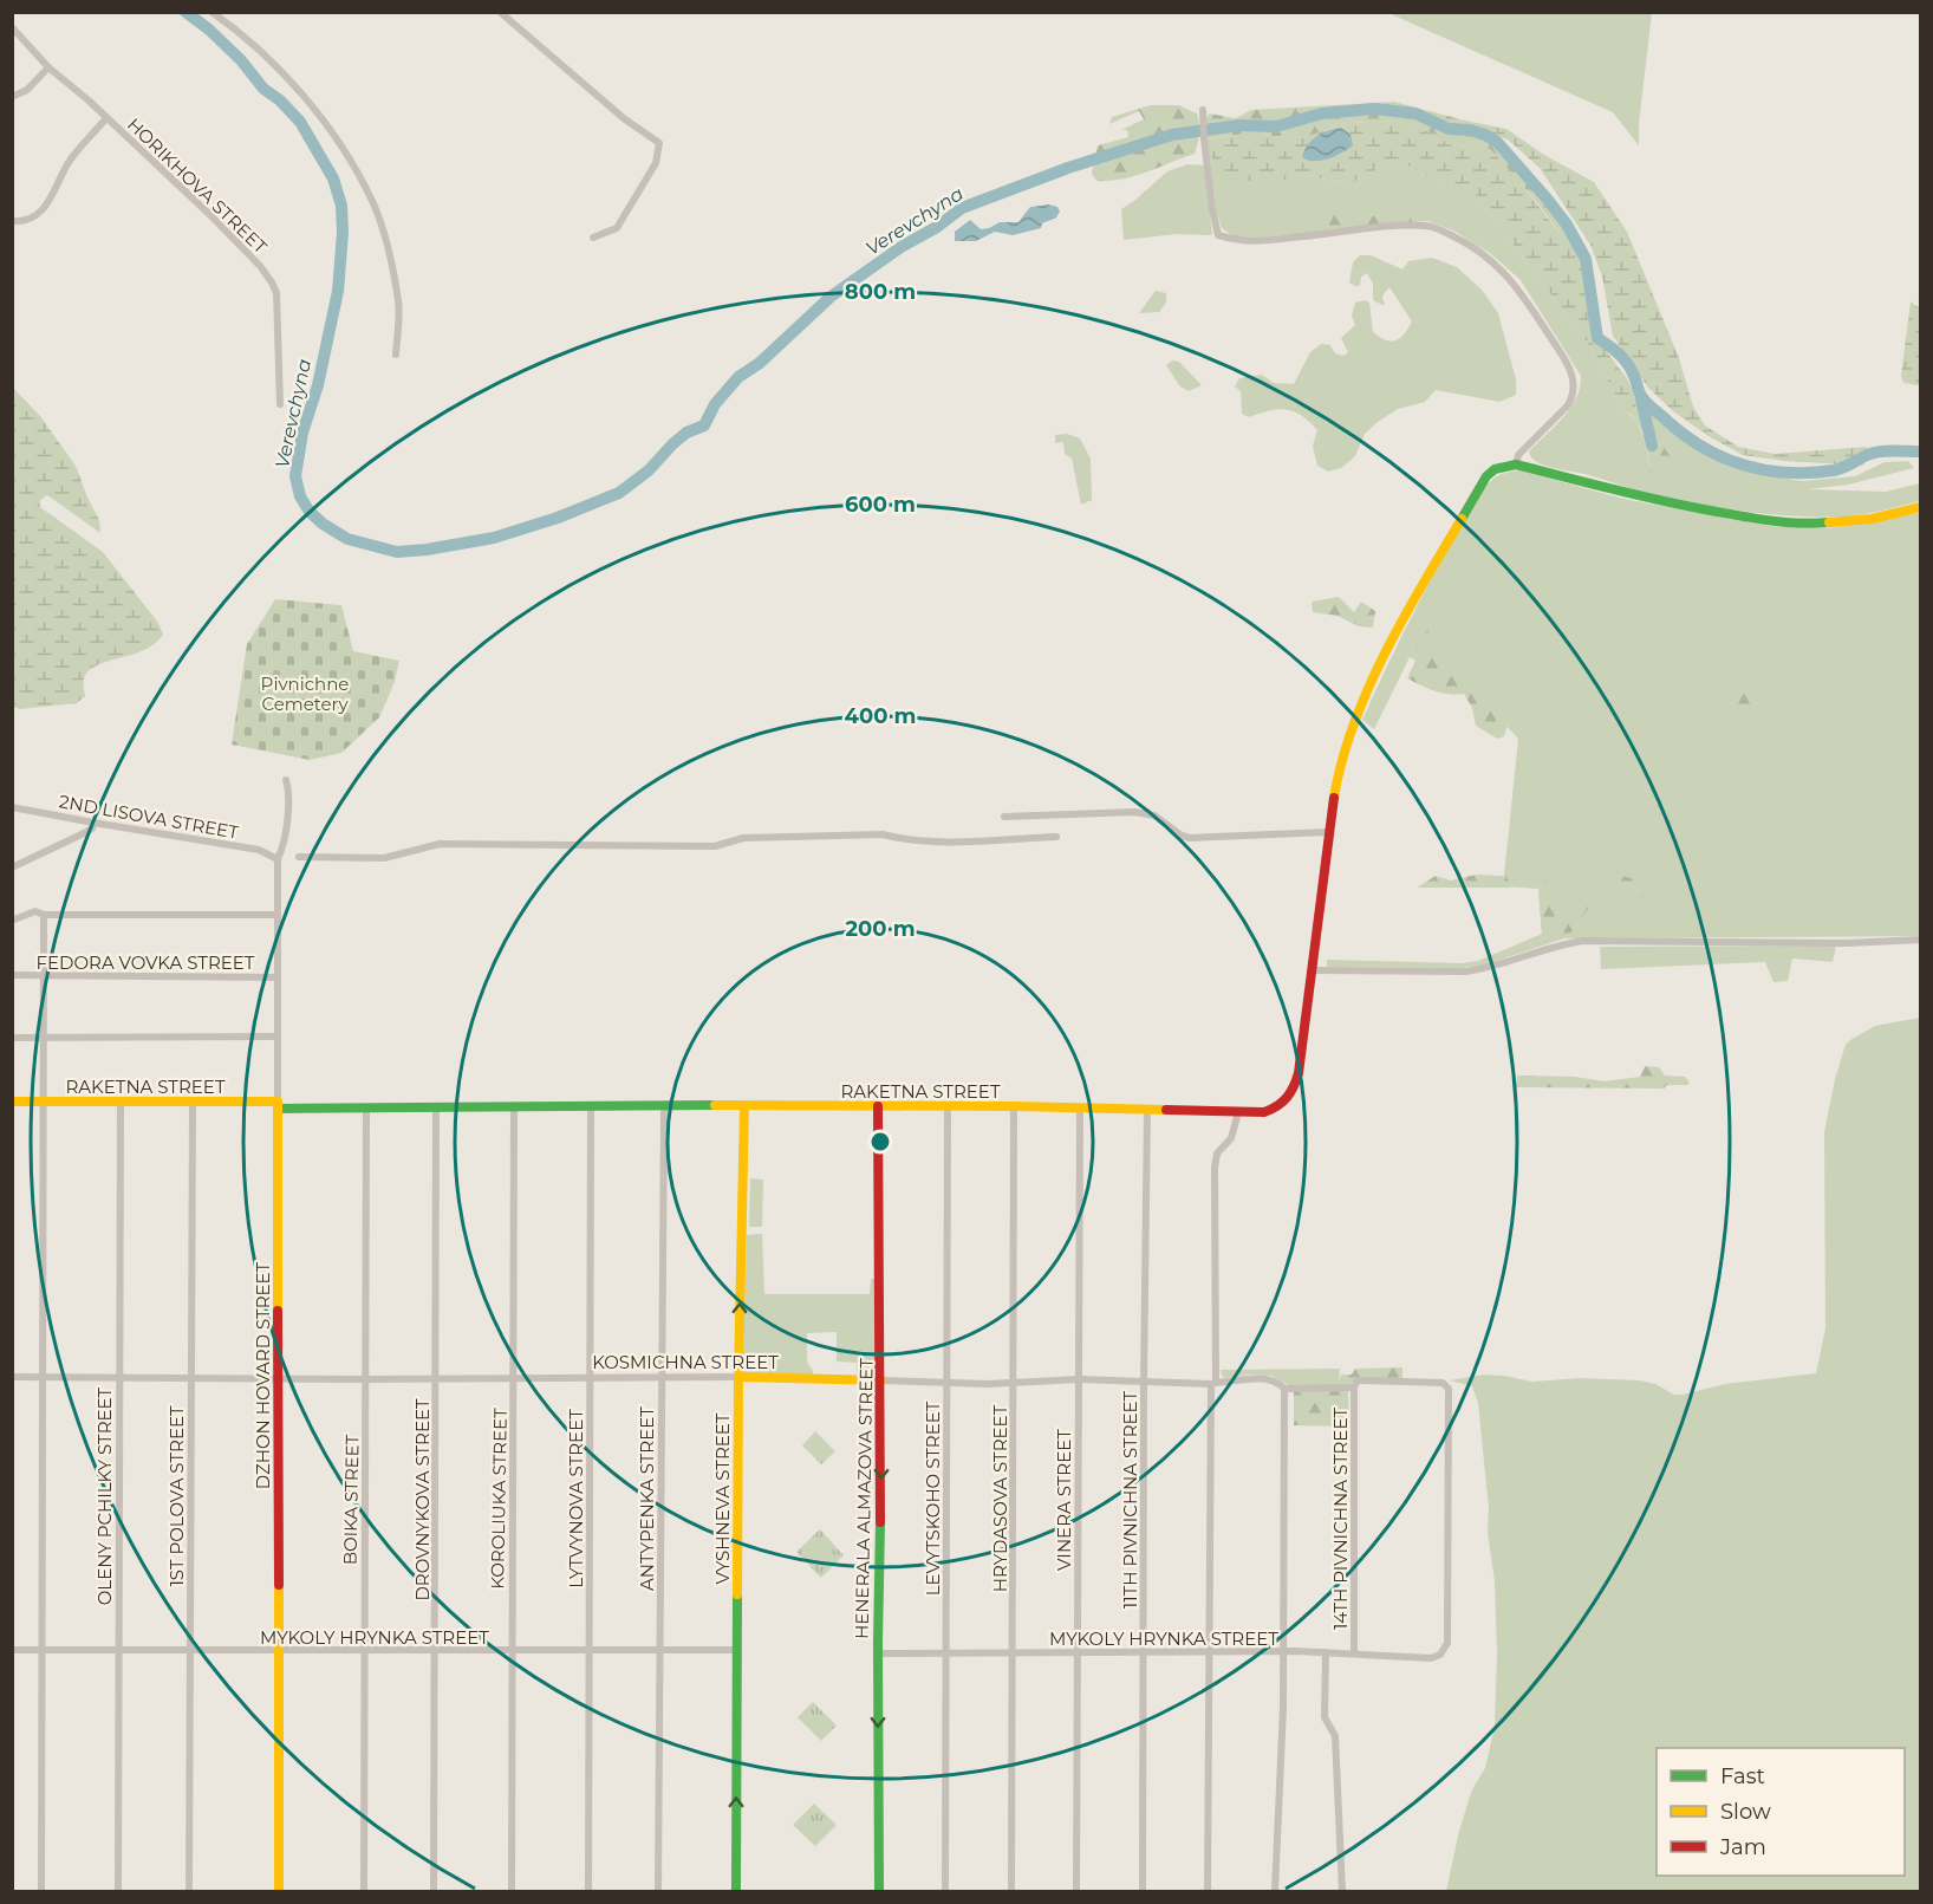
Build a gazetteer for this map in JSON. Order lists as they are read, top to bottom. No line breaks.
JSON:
{"streets":{"street":["HORIKHOVA STREET","2ND LISOVA STREET","FEDORA VOVKA STREET","RAKETNA STREET","KOSMICHNA STREET","DZHON HOVARD STREET","OLENY PCHILKY STREET","1ST POLOVA STREET","KOROLIUKA STREET","LYTVYNOVA STREET","ANTYPENKA STREET","VYSHNEVA STREET","HENERALA ALMAZOVA STREET","LEVYTSKOHO STREET","HRYDASOVA STREET","BOIKA STREET","DROVNYKOVA STREET","VINERA STREET","11TH PIVNICHNA STREET","14TH PIVNICHNA STREET","MYKOLY HRYNKA STREET"]},"crossings":[["2ND LISOVA STREET","DZHON HOVARD STREET"],["FEDORA VOVKA STREET","DZHON HOVARD STREET"],["RAKETNA STREET","DZHON HOVARD STREET"],["RAKETNA STREET","OLENY PCHILKY STREET"],["RAKETNA STREET","1ST POLOVA STREET"],["RAKETNA STREET","KOROLIUKA STREET"],["RAKETNA STREET","LYTVYNOVA STREET"],["RAKETNA STREET","ANTYPENKA STREET"],["RAKETNA STREET","VYSHNEVA STREET"],["RAKETNA STREET","HENERALA ALMAZOVA STREET"],["RAKETNA STREET","LEVYTSKOHO STREET"],["RAKETNA STREET","HRYDASOVA STREET"],["RAKETNA STREET","BOIKA STREET"],["RAKETNA STREET","DROVNYKOVA STREET"],["RAKETNA STREET","VINERA STREET"],["RAKETNA STREET","11TH PIVNICHNA STREET"],["KOSMICHNA STREET","DZHON HOVARD STREET"],["KOSMICHNA STREET","OLENY PCHILKY STREET"],["KOSMICHNA STREET","1ST POLOVA STREET"],["KOSMICHNA STREET","KOROLIUKA STREET"],["KOSMICHNA STREET","LYTVYNOVA STREET"],["KOSMICHNA STREET","ANTYPENKA STREET"],["KOSMICHNA STREET","VYSHNEVA STREET"],["KOSMICHNA STREET","HENERALA ALMAZOVA STREET"],["KOSMICHNA STREET","LEVYTSKOHO STREET"],["KOSMICHNA STREET","HRYDASOVA STREET"],["KOSMICHNA STREET","BOIKA STREET"],["KOSMICHNA STREET","DROVNYKOVA STREET"],["KOSMICHNA STREET","VINERA STREET"],["KOSMICHNA STREET","11TH PIVNICHNA STREET"],["KOSMICHNA STREET","14TH PIVNICHNA STREET"],["KOSMICHNA STREET","MYKOLY HRYNKA STREET"],["DZHON HOVARD STREET","MYKOLY HRYNKA STREET"],["OLENY PCHILKY STREET","MYKOLY HRYNKA STREET"],["1ST POLOVA STREET","MYKOLY HRYNKA STREET"],["KOROLIUKA STREET","MYKOLY HRYNKA STREET"],["LYTVYNOVA STREET","MYKOLY HRYNKA STREET"],["ANTYPENKA STREET","MYKOLY HRYNKA STREET"],["VYSHNEVA STREET","MYKOLY HRYNKA STREET"],["HENERALA ALMAZOVA STREET","MYKOLY HRYNKA STREET"],["LEVYTSKOHO STREET","MYKOLY HRYNKA STREET"],["HRYDASOVA STREET","MYKOLY HRYNKA STREET"],["BOIKA STREET","MYKOLY HRYNKA STREET"],["DROVNYKOVA STREET","MYKOLY HRYNKA STREET"],["VINERA STREET","MYKOLY HRYNKA STREET"],["11TH PIVNICHNA STREET","MYKOLY HRYNKA STREET"],["14TH PIVNICHNA STREET","MYKOLY HRYNKA STREET"]],"one_way":["VYSHNEVA STREET","HENERALA ALMAZOVA STREET"],"water":["Verevchyna"],"parks":["Pivnichne Cemetery"],"legend":["Fast","Slow","Jam"],"rings":["800 m","600 m","400 m","200 m"]}
